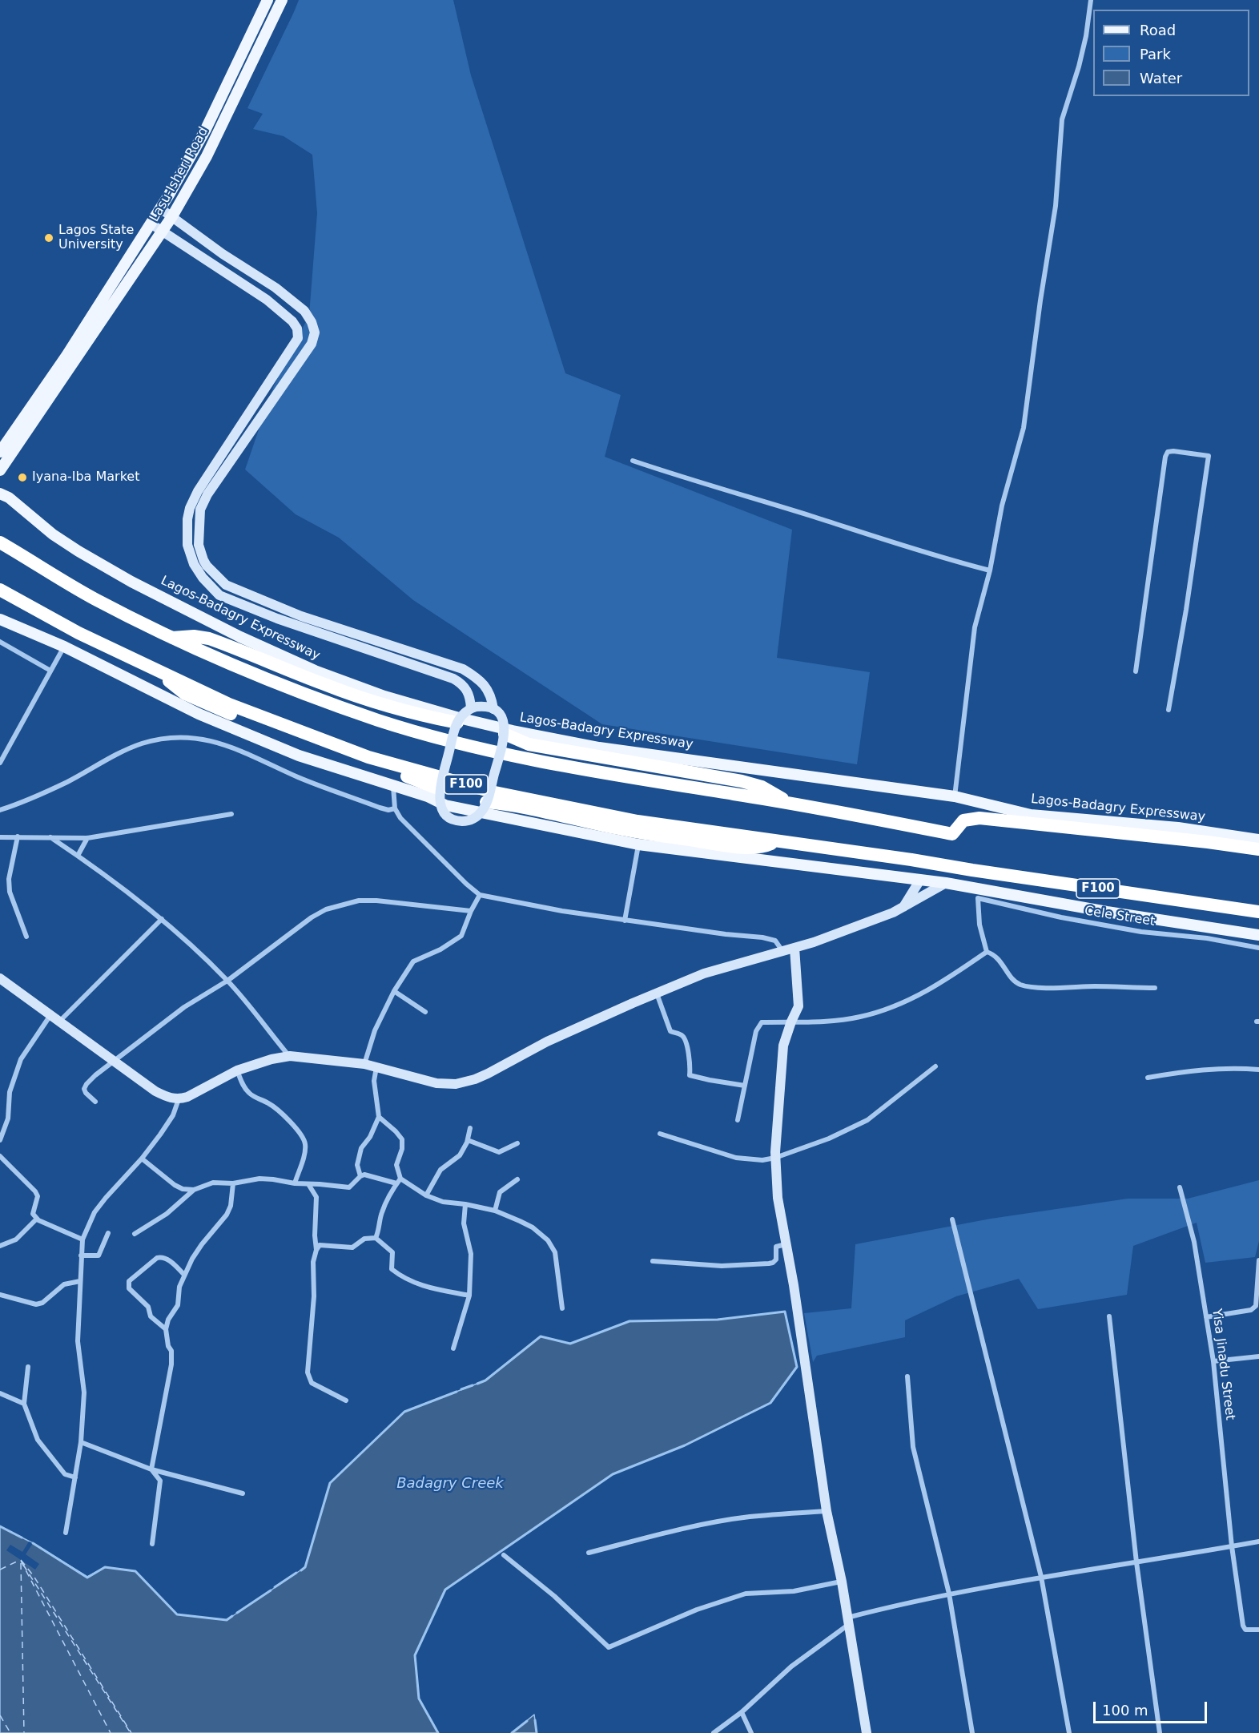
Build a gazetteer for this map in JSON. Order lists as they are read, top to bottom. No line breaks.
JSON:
{"streets":{"highway":["Lagos-Badagry Expressway","F100"],"main road":["Lasu-Isheri Road"],"street":["Cele Street","Yisa Jinadu Street"]},"water":["Badagry Creek"],"places":["Lagos State University","Iyana-Iba Market"],"legend":["Road","Park","Water"],"scale_bar":"100 m"}
